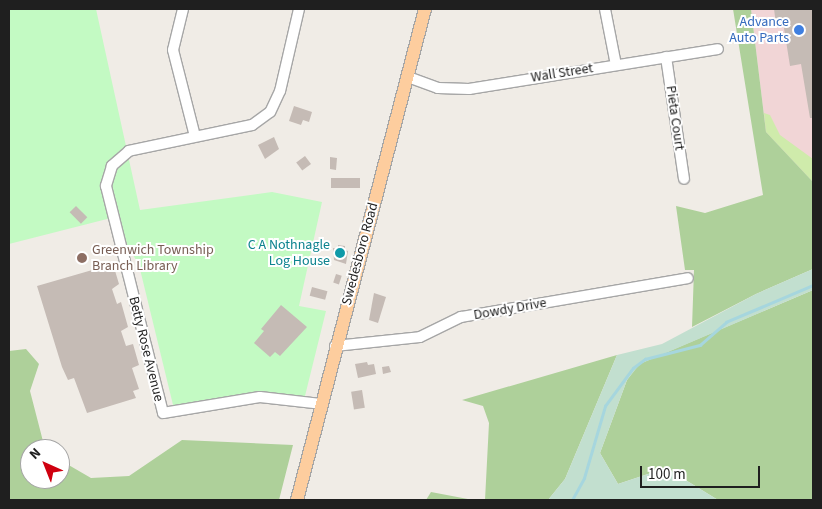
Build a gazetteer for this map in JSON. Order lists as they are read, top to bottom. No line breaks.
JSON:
{"streets":{"main road":["Swedesboro Road"],"street":["Wall Street","Pieta Court","Dowdy Drive","Betty Rose Avenue"]},"crossings":[["Wall Street","Pieta Court"],["Wall Street","Swedesboro Road"],["Swedesboro Road","Dowdy Drive"],["Swedesboro Road","Betty Rose Avenue"]],"places":["Advance Auto Parts","C A Nothnagle Log House","Greenwich Township Branch Library"],"scale_bar":"100 m","north":"top left"}
